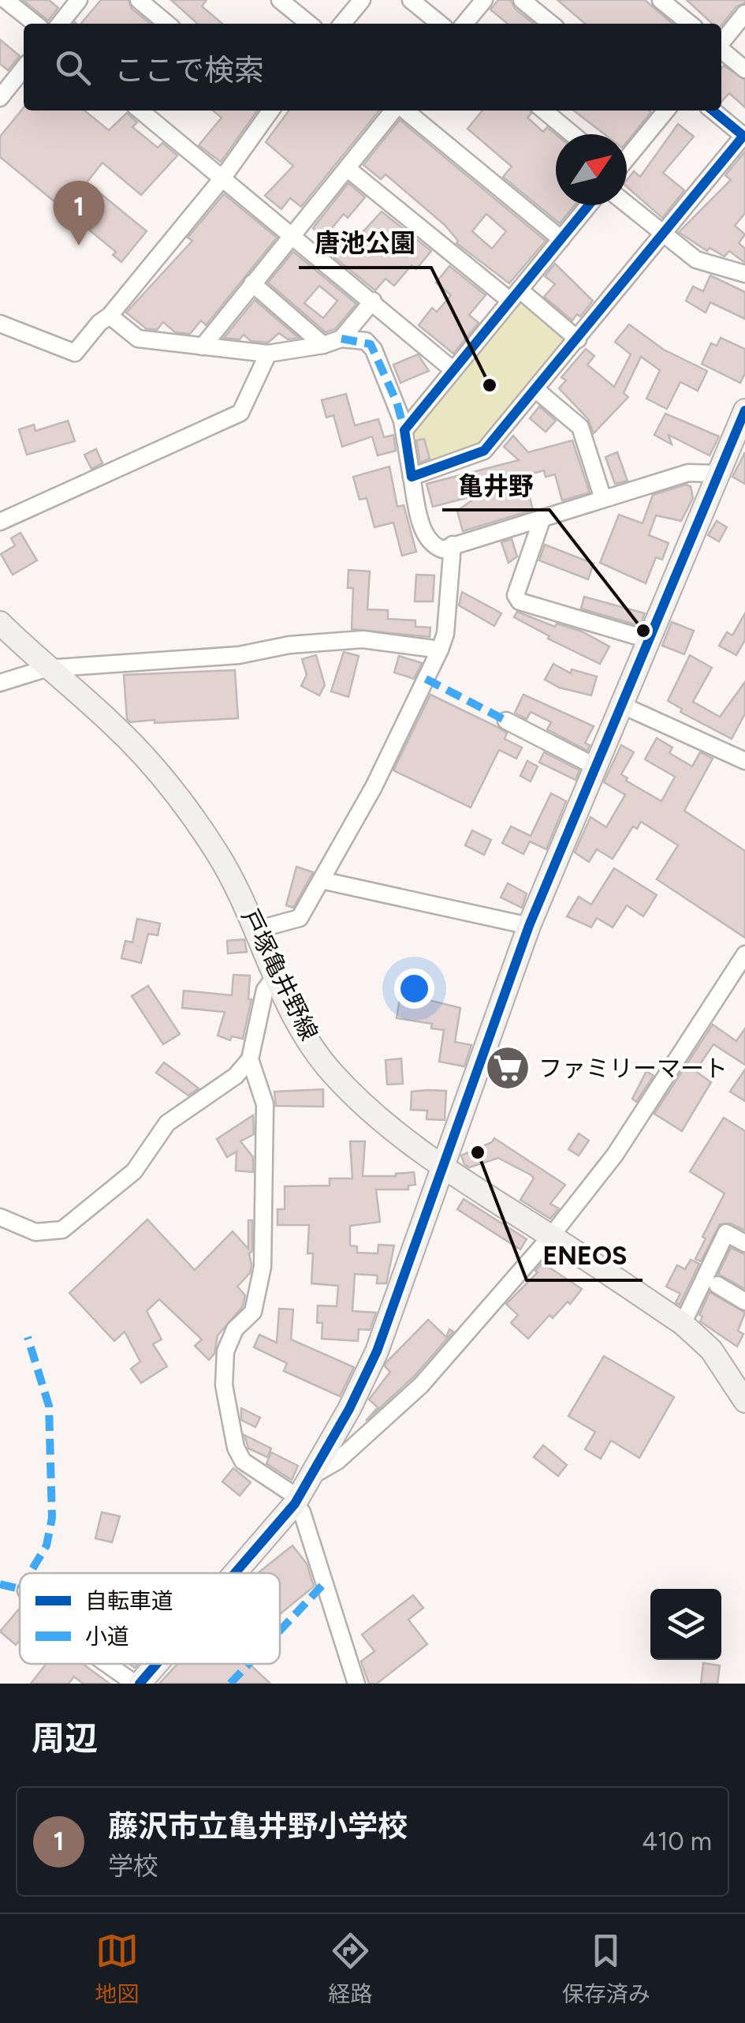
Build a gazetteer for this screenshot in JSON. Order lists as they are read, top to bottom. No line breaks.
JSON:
{"streets":{"street":["戸塚亀井野線"]},"places":{"other":["唐池公園","亀井野","ENEOS"],"supermarket":["ファミリーマート"]},"legend":["自転車道","小道"],"north":"top right","page":{"search":"ここで検索","pins":"1","heading":"周辺","list":[{"mark":"1","name":"藤沢市立亀井野小学校","note":"学校","value":"410 m"}],"nav":["地図","経路","保存済み"]}}
